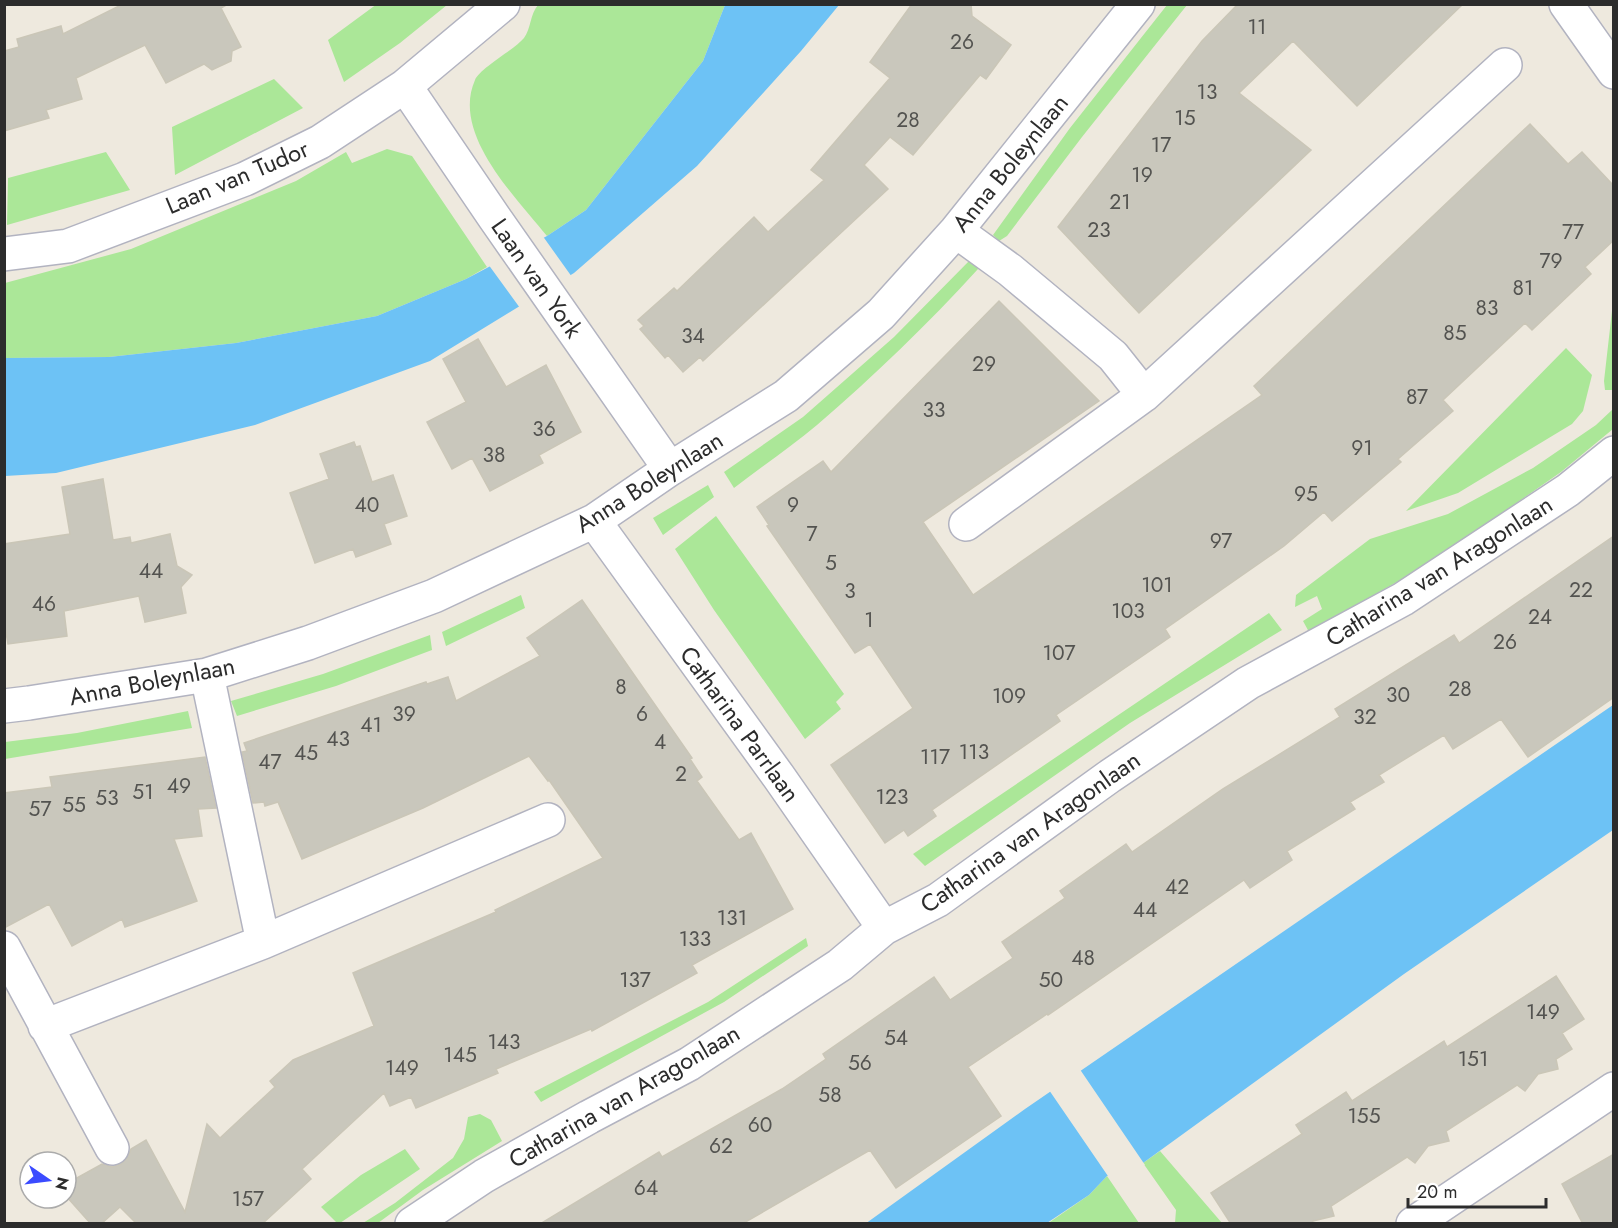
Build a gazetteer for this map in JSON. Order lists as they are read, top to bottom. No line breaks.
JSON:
{"streets":{"street":["Anna Boleynlaan","Laan van Tudor","Laan van York","Catharina van Aragonlaan","Catharina Parrlaan"]},"crossings":[["Anna Boleynlaan","Laan van York"],["Anna Boleynlaan","Catharina Parrlaan"],["Laan van Tudor","Laan van York"],["Catharina van Aragonlaan","Catharina Parrlaan"]],"house_numbers":["11","26","13","15","28","17","19","21","23","77","79","81","83","85","34","29","87","33","36","91","38","95","40","9","7","97","5","44","101","22","3","46","103","24","1","26","107","8","28","30","109","39","6","32","41","43","4","113","45","117","47","2","49","51","123","53","55","57","42","44","131","133","48","137","50","149","54","143","145","151","56","149","58","155","60","62","64","157"],"scale_bar":"20 m","north":"right"}
